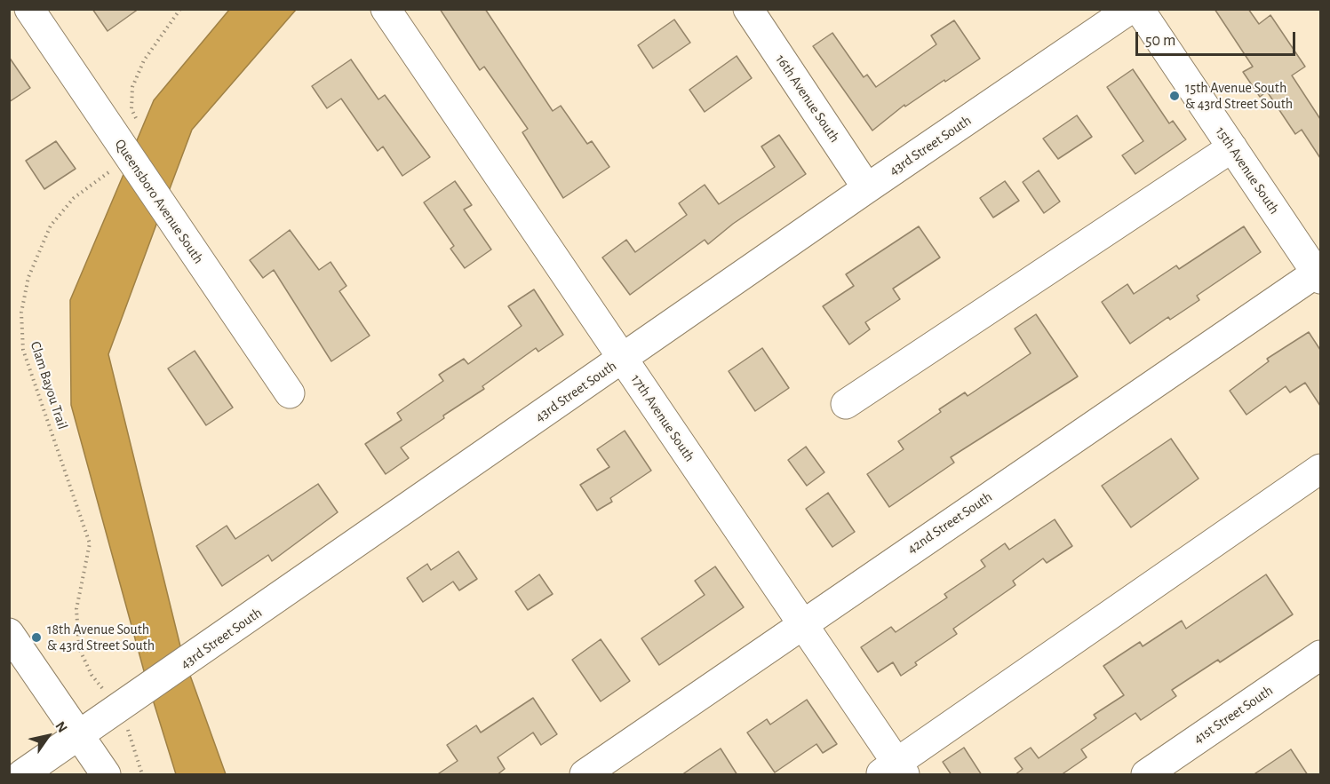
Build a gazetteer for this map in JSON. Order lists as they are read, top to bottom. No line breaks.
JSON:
{"streets":{"street":["16th Avenue South","43rd Street South","15th Avenue South","Queensboro Avenue South","17th Avenue South","42nd Street South","41st Street South"],"path":["Clam Bayou Trail"]},"crossings":[["16th Avenue South","43rd Street South"],["43rd Street South","Clam Bayou Trail"],["43rd Street South","17th Avenue South"],["15th Avenue South","42nd Street South"],["Queensboro Avenue South","Clam Bayou Trail"],["17th Avenue South","42nd Street South"]],"places":["15th Avenue South & 43rd Street South","18th Avenue South & 43rd Street South"],"scale_bar":"50 m","north":"top right"}
